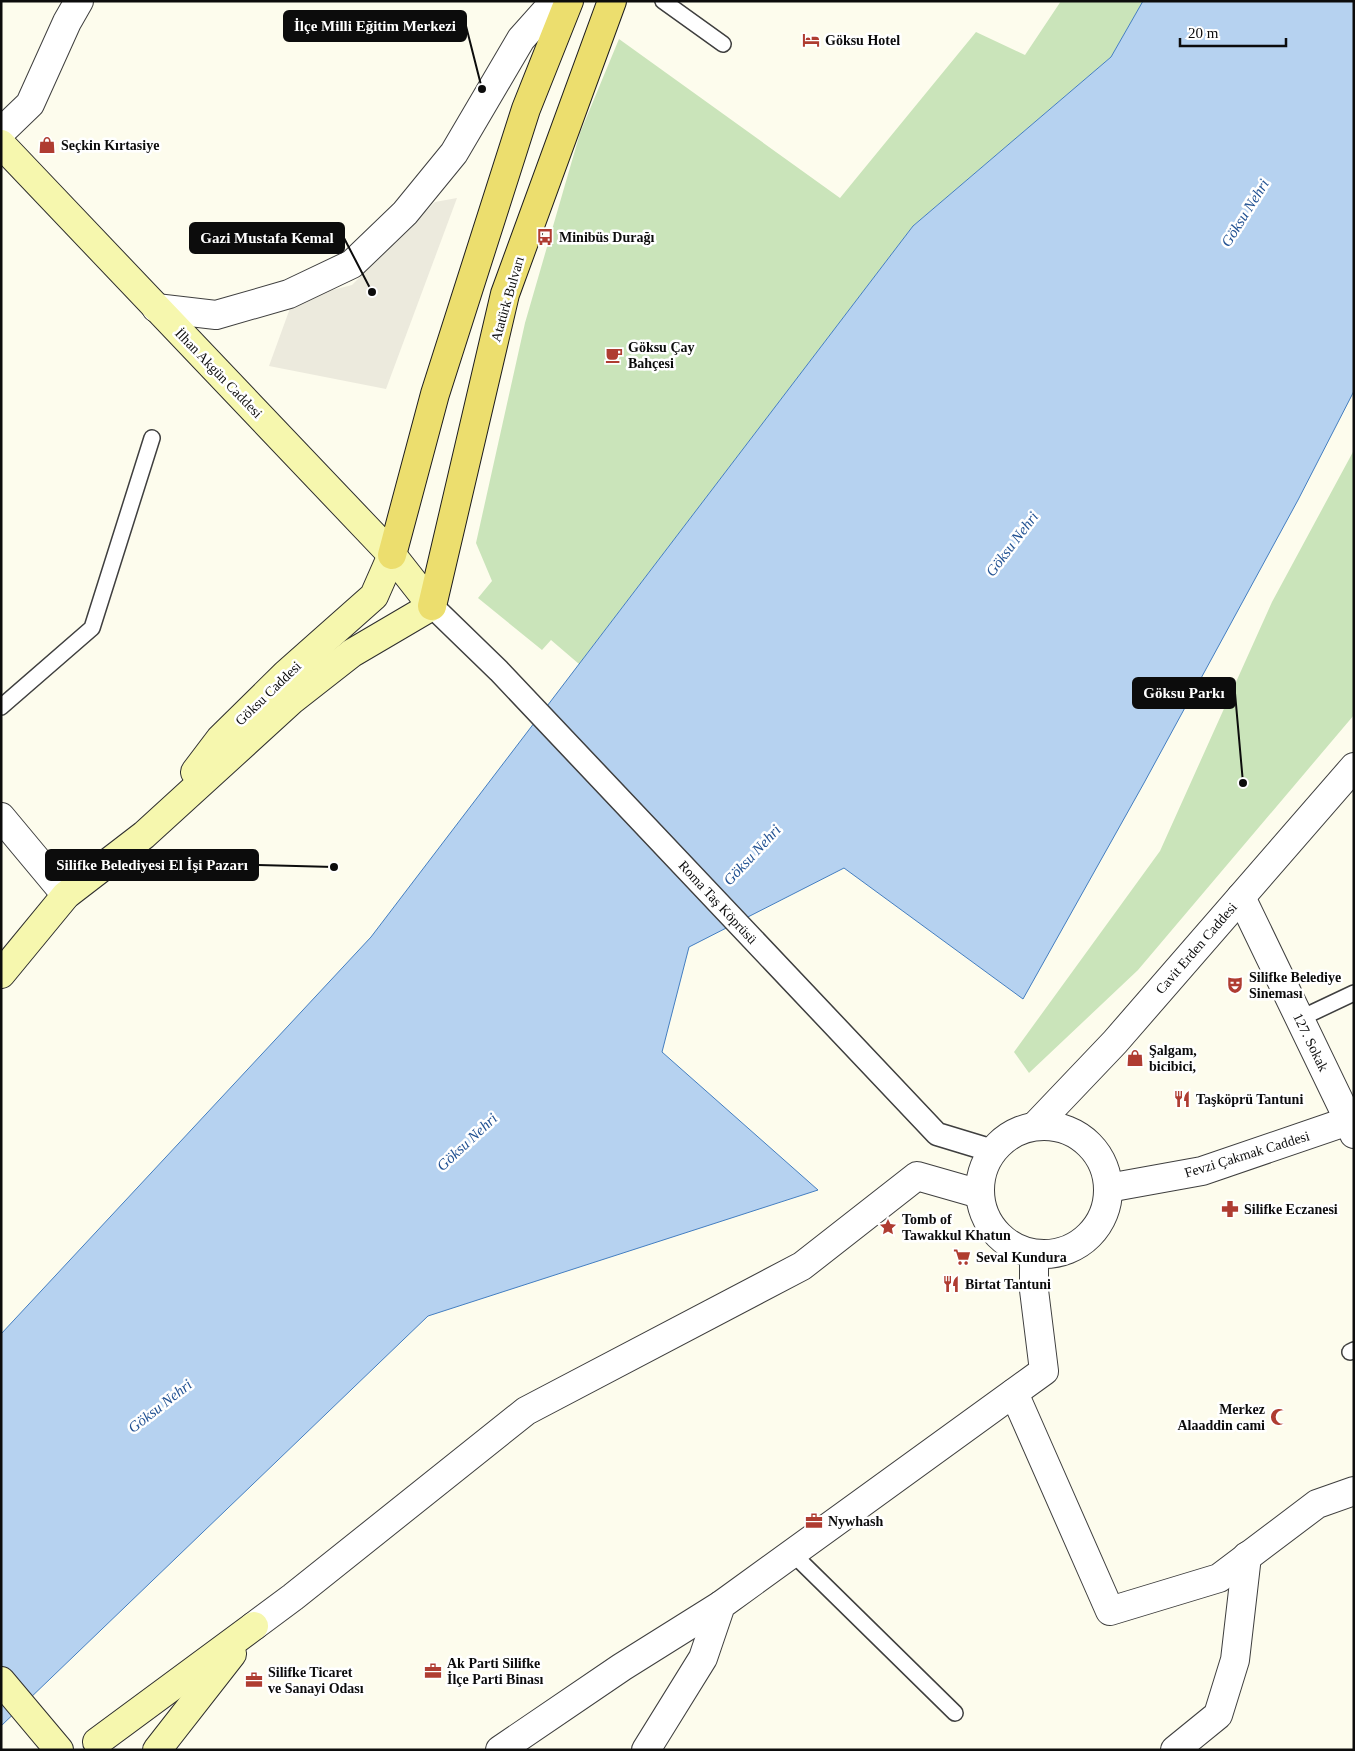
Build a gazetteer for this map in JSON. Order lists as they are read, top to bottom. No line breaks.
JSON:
{"streets":{"main road":["Atatürk Bulvarı","İlhan Akgün Caddesi","Göksu Caddesi"],"street":["Roma Taş Köprüsü","Cavit Erden Caddesi","127. Sokak","Fevzi Çakmak Caddesi"]},"crossings":[["Atatürk Bulvarı","İlhan Akgün Caddesi"],["Atatürk Bulvarı","Göksu Caddesi"],["Atatürk Bulvarı","Roma Taş Köprüsü"],["İlhan Akgün Caddesi","Göksu Caddesi"],["İlhan Akgün Caddesi","Roma Taş Köprüsü"],["Göksu Caddesi","Roma Taş Köprüsü"],["Roma Taş Köprüsü","Cavit Erden Caddesi"],["Roma Taş Köprüsü","Fevzi Çakmak Caddesi"],["Cavit Erden Caddesi","127. Sokak"],["Cavit Erden Caddesi","Fevzi Çakmak Caddesi"],["127. Sokak","Fevzi Çakmak Caddesi"]],"water":["Göksu Nehri"],"places":{"hotel":["Göksu Hotel"],"other":["İlçe Milli Eğitim Merkezi","Gazi Mustafa Kemal","Göksu Parkı","Silifke Belediyesi El İşi Pazarı"],"shop":["Seçkin Kırtasiye","Şalgam, bicibici,"],"bus stop":["Minibüs Durağı"],"cafe":["Göksu Çay Bahçesi"],"theatre":["Silifke Belediye Sineması"],"restaurant":["Taşköprü Tantuni","Birtat Tantuni"],"pharmacy":["Silifke Eczanesi"],"place":["Tomb of Tawakkul Khatun"],"supermarket":["Seval Kundura"],"mosque":["Merkez Alaaddin cami"],"office":["Nywhash","Ak Parti Silifke İlçe Parti Binası","Silifke Ticaret ve Sanayi Odası"]},"scale_bar":"20 m"}
